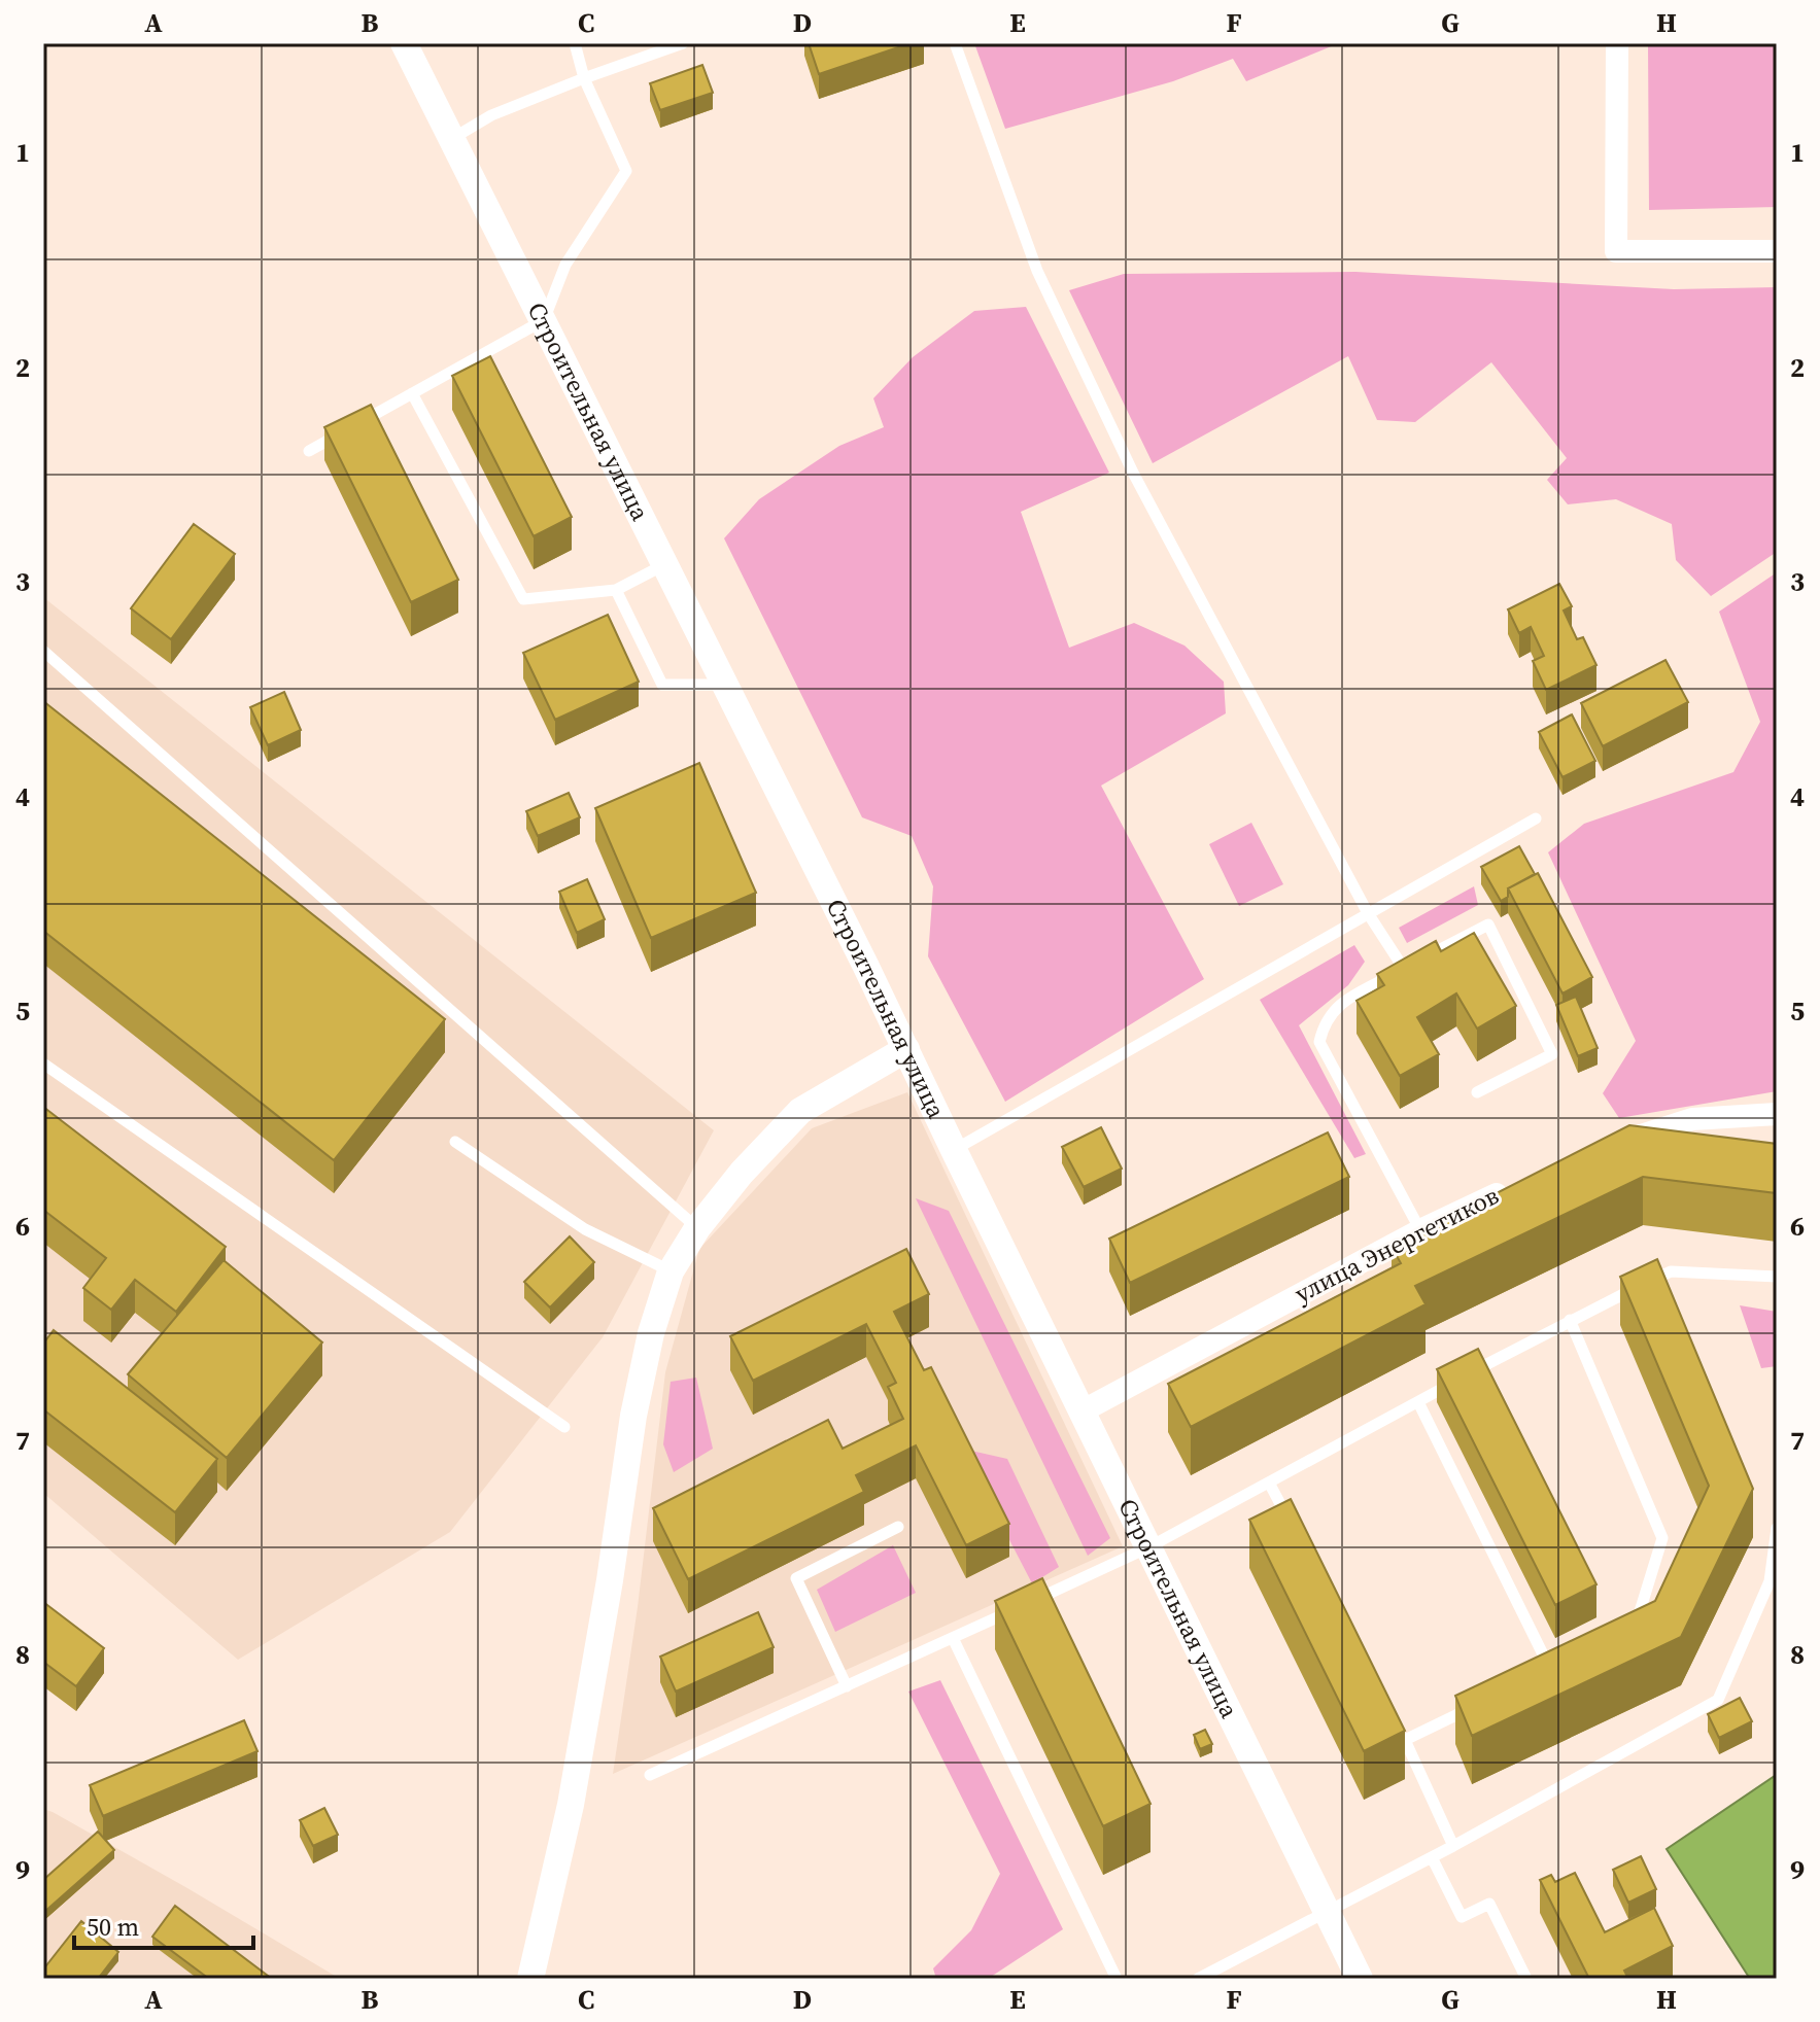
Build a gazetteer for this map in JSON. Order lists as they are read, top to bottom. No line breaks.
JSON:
{"streets":{"street":["Строительная улица","улица Энергетиков"]},"crossings":[["Строительная улица","улица Энергетиков"]],"scale_bar":"50 m","grid":{"columns":["A","B","C","D","E","F","G","H"],"rows":["1","2","3","4","5","6","7","8","9"]}}
